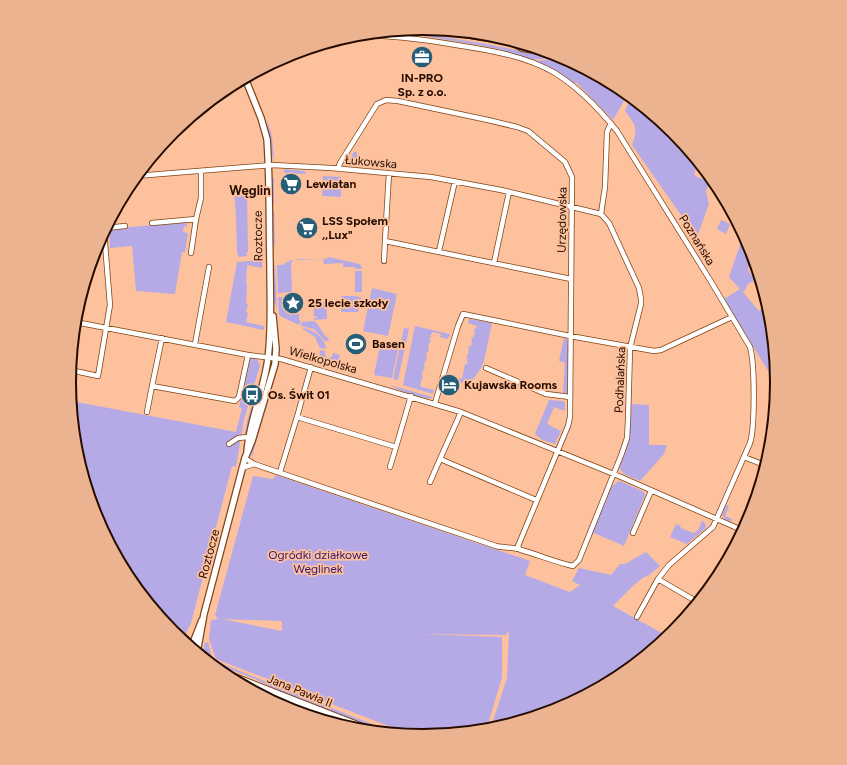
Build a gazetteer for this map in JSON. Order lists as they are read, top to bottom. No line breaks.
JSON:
{"streets":{"main road":["Jana Pawła II"],"street":["Łukowska","Urzędowska","Roztocze","Poznańska","Wielkopolska","Podhalańska"]},"crossings":[["Łukowska","Urzędowska"],["Łukowska","Roztocze"],["Łukowska","Podhalańska"],["Urzędowska","Wielkopolska"],["Urzędowska","Podhalańska"],["Roztocze","Wielkopolska"],["Poznańska","Wielkopolska"],["Wielkopolska","Podhalańska"]],"districts":["Węglin"],"parks":["Ogródki działkowe Węglinek"],"places":{"office":["IN-PRO Sp. z o.o."],"supermarket":["Lewiatan","LSS Społem ,,Lux\""],"place":["25 lecie szkoły"],"sports":["Basen"],"hotel":["Kujawska Rooms"],"bus stop":["Os. Świt 01"]}}
